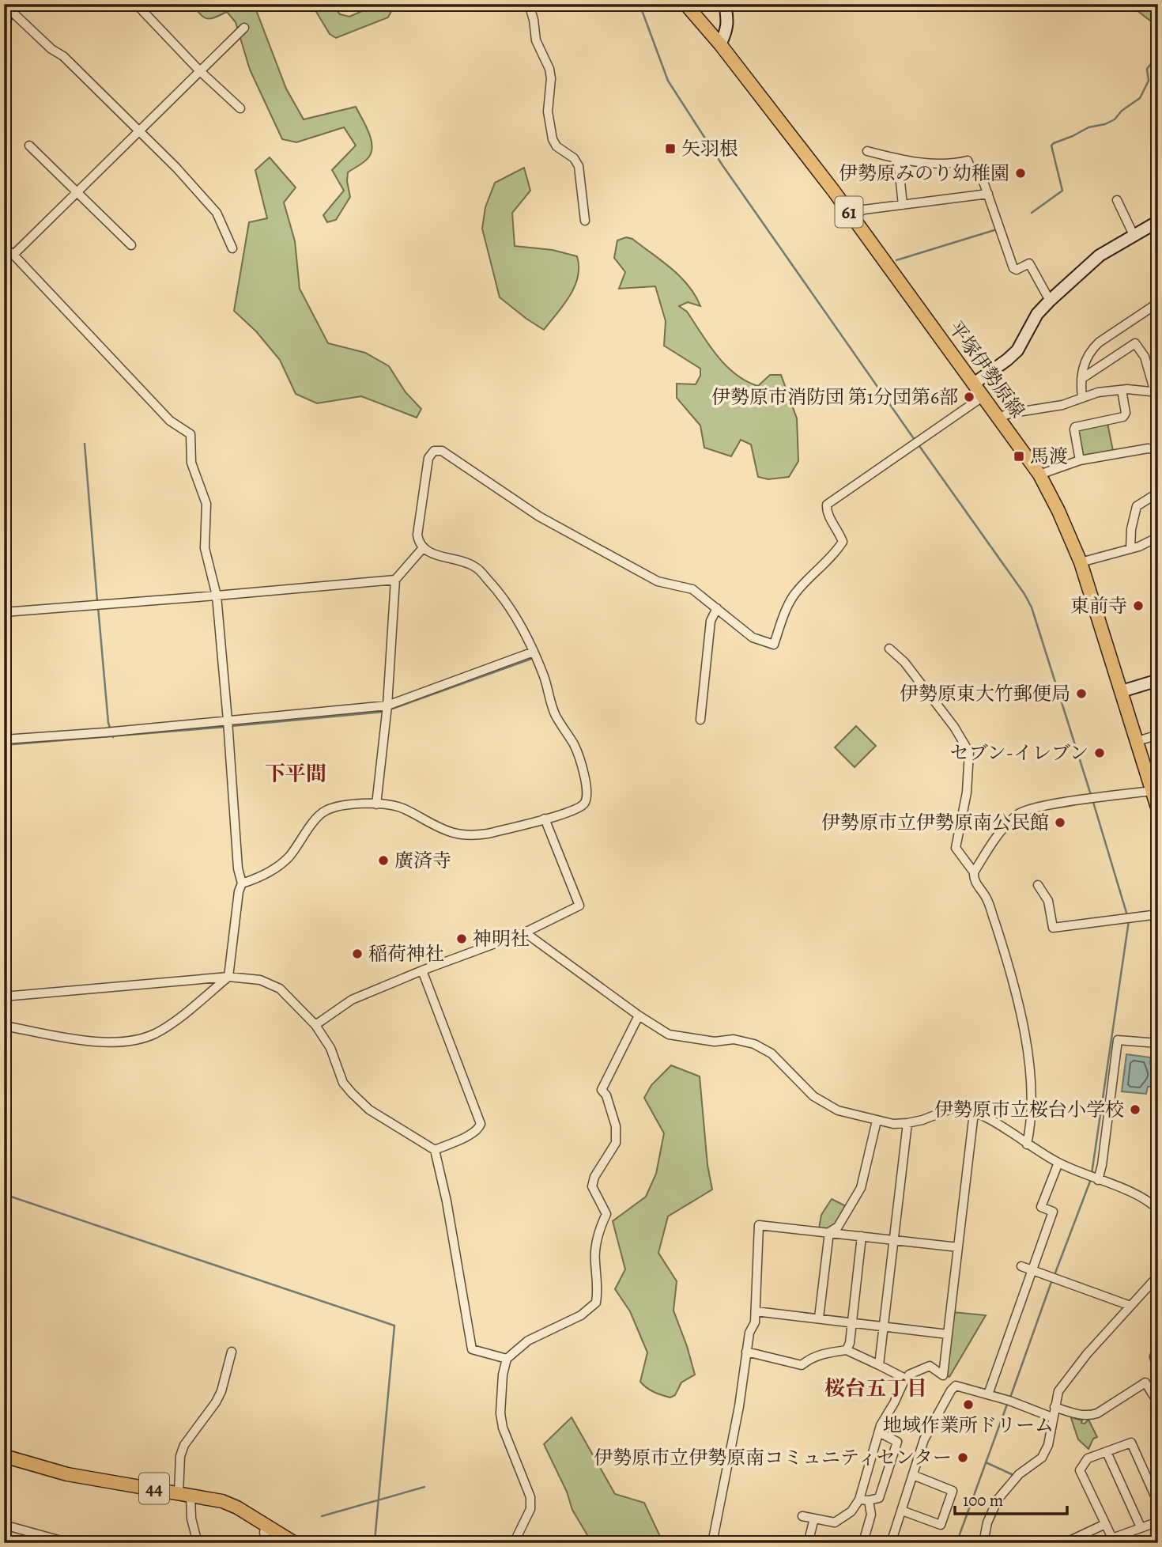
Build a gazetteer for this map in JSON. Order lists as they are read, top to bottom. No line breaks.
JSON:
{"streets":{"main road":["61","平塚伊勢原線","44"]},"districts":["下平間","桜台五丁目"],"places":{"transit":["矢羽根","馬渡"],"other":["伊勢原みのり幼稚園","伊勢原市消防団 第1分団第6部","東前寺","伊勢原東大竹郵便局","セブン-イレブン","伊勢原市立伊勢原南公民館","廣済寺","神明社","稲荷神社","伊勢原市立桜台小学校","地域作業所ドリーム","伊勢原市立伊勢原南コミュニティセンター"]},"scale_bar":"100 m"}
